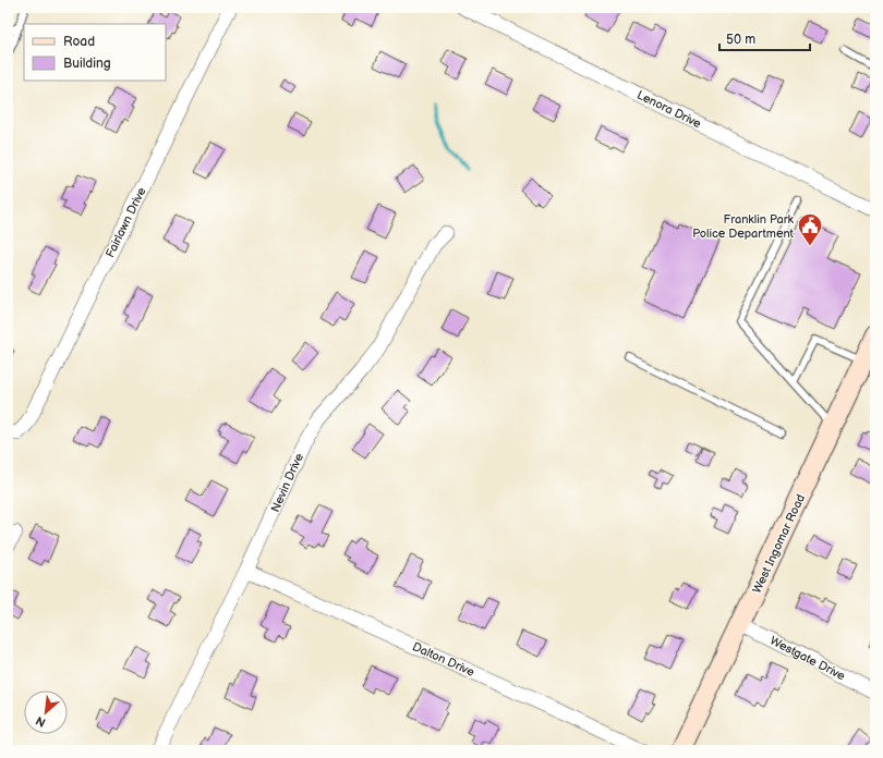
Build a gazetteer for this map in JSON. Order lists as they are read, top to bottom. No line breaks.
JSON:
{"streets":{"street":["Lenora Drive","Fairlawn Drive","Nevin Drive","West Ingomar Road","Westgate Drive","Dalton Drive"]},"crossings":[["Nevin Drive","Dalton Drive"],["West Ingomar Road","Westgate Drive"]],"places":{"public building":["Franklin Park Police Department"]},"legend":["Road","Building"],"scale_bar":"50 m","north":"bottom left"}
